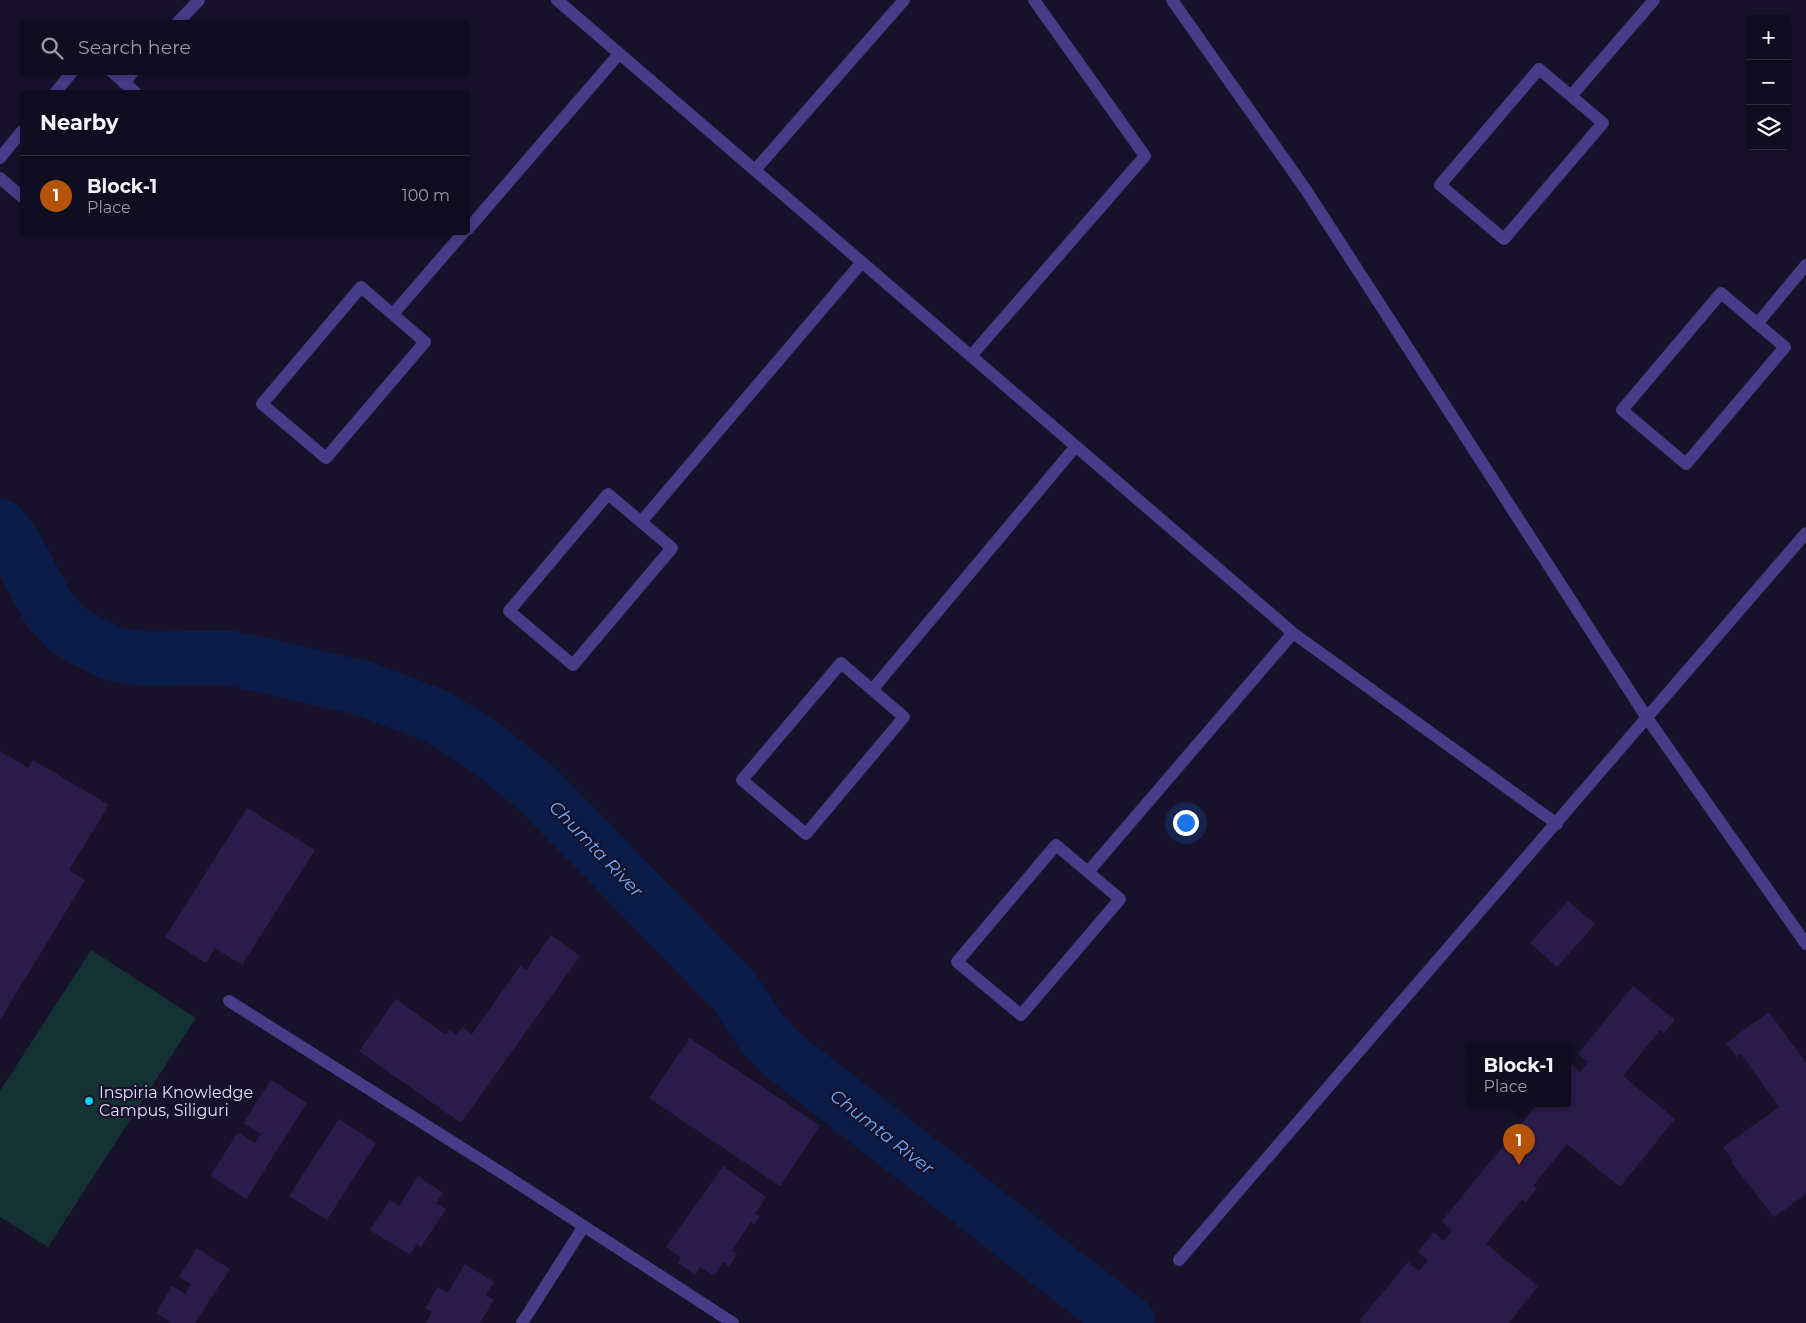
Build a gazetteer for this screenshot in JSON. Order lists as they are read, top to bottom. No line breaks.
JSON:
{"water":["Chumta River"],"places":["Inspiria Knowledge Campus, Siliguri"],"page":{"map_buttons":["+","−"],"search":"Search here","heading":"Nearby","list":[{"mark":"1","name":"Block-1","note":"Place","value":"100 m"}],"popup":["Block-1","Place"],"pins":"1"}}
